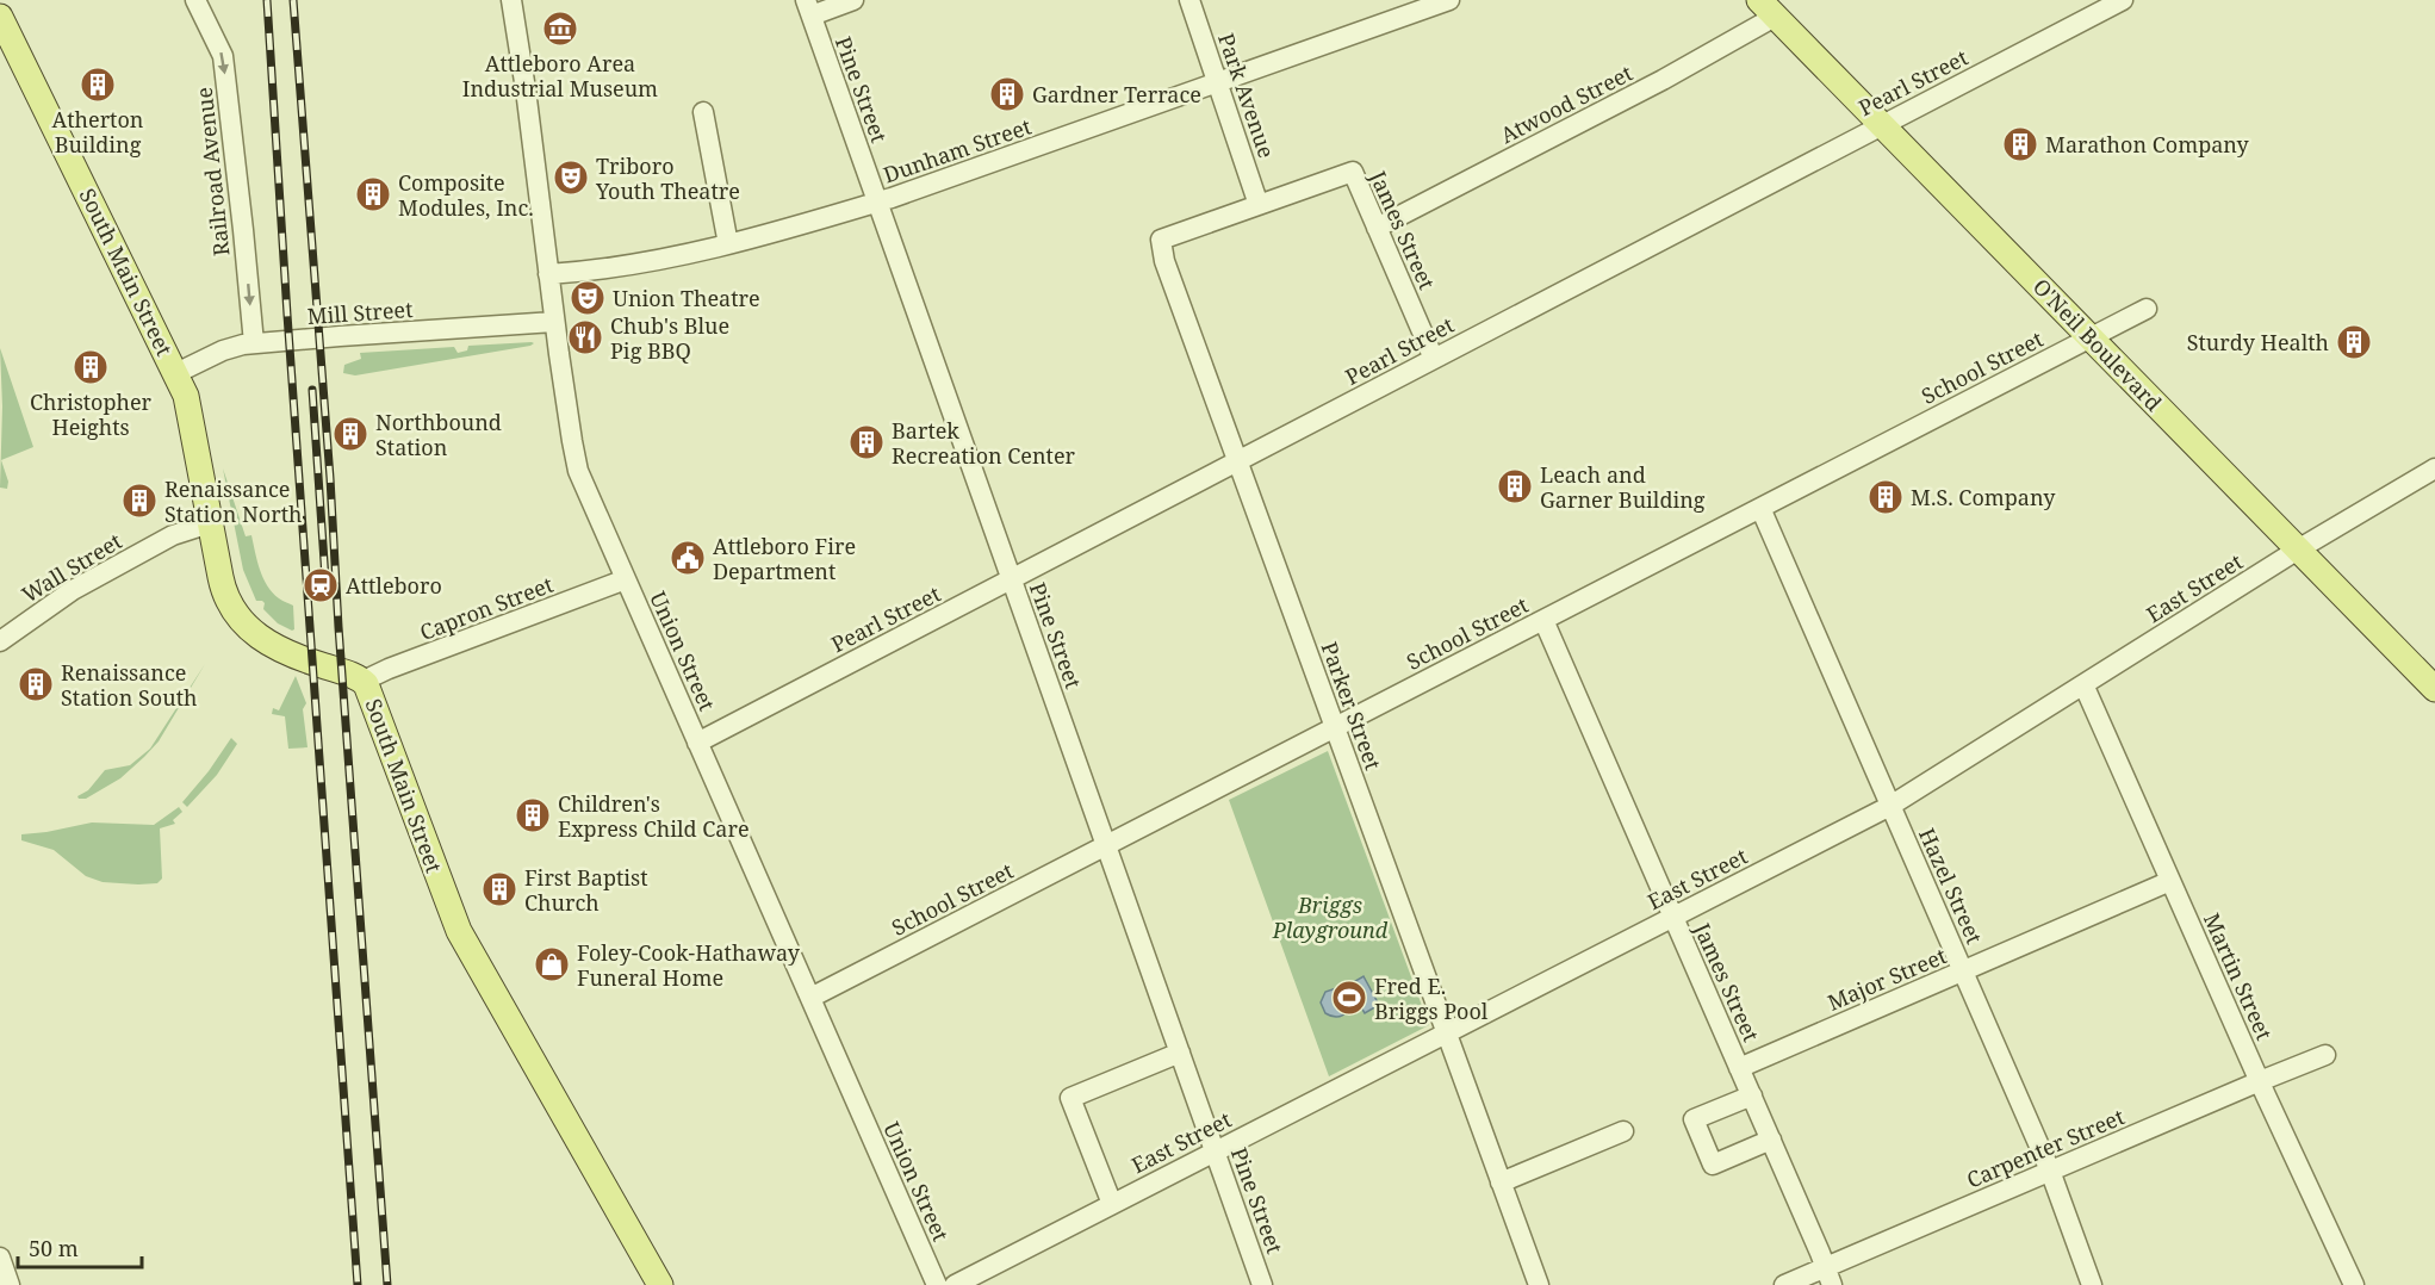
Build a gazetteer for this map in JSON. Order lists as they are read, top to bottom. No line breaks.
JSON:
{"streets":{"main road":["South Main Street","O'Neil Boulevard"],"street":["Pearl Street","Pine Street","Park Avenue","Atwood Street","Dunham Street","Railroad Avenue","James Street","Mill Street","School Street","Wall Street","East Street","Capron Street","Union Street","Parker Street","Hazel Street","Martin Street","Major Street","Carpenter Street"]},"crossings":[["Pearl Street","Pine Street"],["Pearl Street","James Street"],["Pearl Street","O'Neil Boulevard"],["Pearl Street","Union Street"],["Pearl Street","Parker Street"],["Pine Street","Dunham Street"],["Pine Street","School Street"],["Pine Street","East Street"],["Park Avenue","Dunham Street"],["Park Avenue","James Street"],["Park Avenue","Parker Street"],["Atwood Street","James Street"],["Atwood Street","O'Neil Boulevard"],["Dunham Street","Union Street"],["Railroad Avenue","Mill Street"],["James Street","School Street"],["James Street","East Street"],["James Street","Parker Street"],["James Street","Major Street"],["James Street","Carpenter Street"],["South Main Street","Mill Street"],["South Main Street","Wall Street"],["South Main Street","Capron Street"],["Mill Street","Union Street"],["O'Neil Boulevard","School Street"],["O'Neil Boulevard","East Street"],["School Street","Union Street"],["School Street","Parker Street"],["School Street","Hazel Street"],["East Street","Parker Street"],["East Street","Hazel Street"],["East Street","Martin Street"],["Capron Street","Union Street"],["Hazel Street","Major Street"],["Hazel Street","Carpenter Street"],["Martin Street","Major Street"],["Martin Street","Carpenter Street"]],"one_way":["Railroad Avenue"],"parks":["Briggs Playground"],"places":{"museum":["Attleboro Area Industrial Museum"],"building":["Atherton Building","Gardner Terrace","Marathon Company","Composite Modules, Inc.","Sturdy Health","Christopher Heights","Northbound Station","Bartek Recreation Center","Leach and Garner Building","M.S. Company","Renaissance Station North","Renaissance Station South","Children's Express Child Care","First Baptist Church"],"theatre":["Triboro Youth Theatre","Union Theatre"],"restaurant":["Chub's Blue Pig BBQ"],"public building":["Attleboro Fire Department"],"station":["Attleboro"],"shop":["Foley-Cook-Hathaway Funeral Home"],"sports":["Fred E. Briggs Pool"]},"scale_bar":"50 m"}
